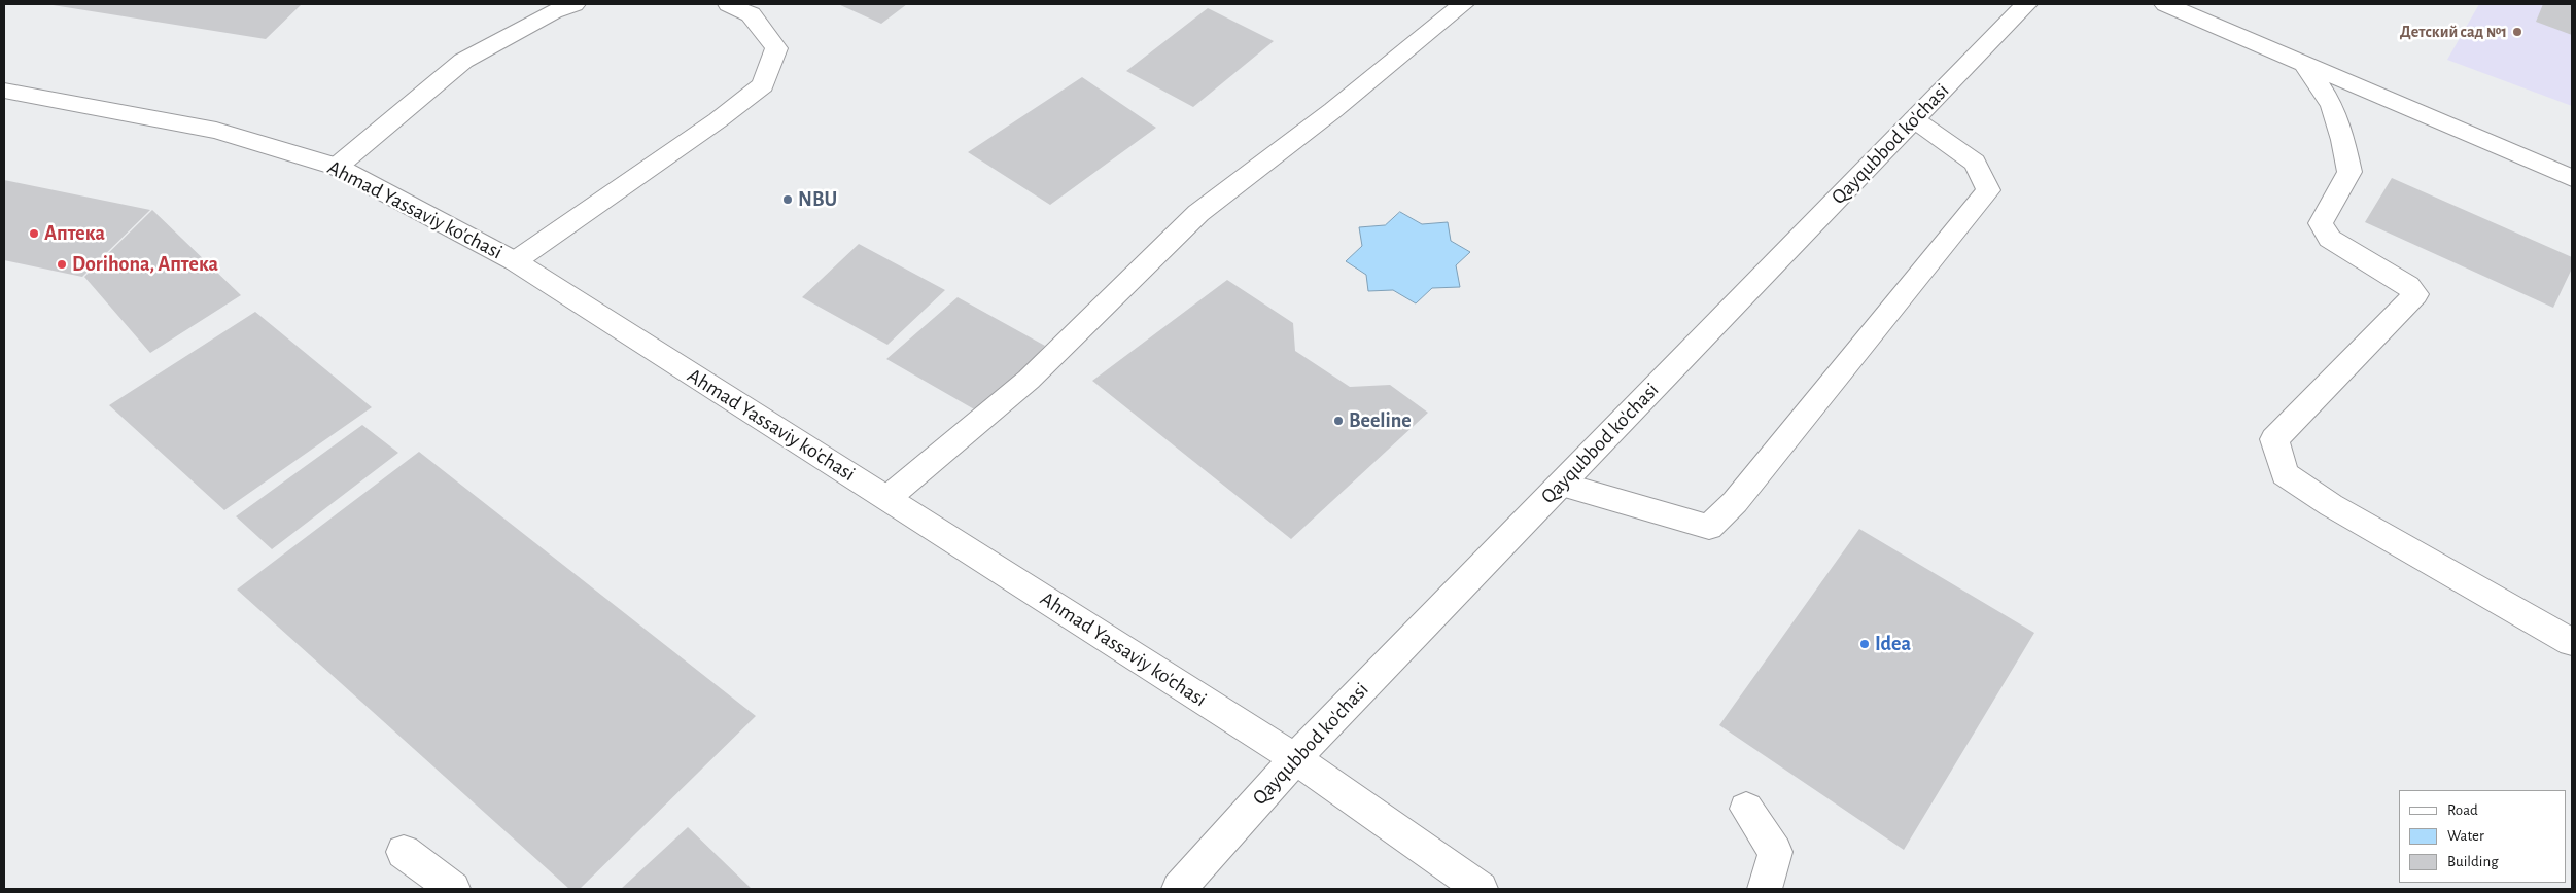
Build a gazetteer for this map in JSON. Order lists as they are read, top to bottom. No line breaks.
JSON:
{"streets":{"main road":["Qayqubbod ko'chasi","Ahmad Yassaviy ko'chasi"]},"crossings":[["Qayqubbod ko'chasi","Ahmad Yassaviy ko'chasi"]],"places":["Детский сад №1","NBU","Аптека","Dorihona, Аптека","Beeline","Idea"],"legend":["Road","Water","Building"]}
